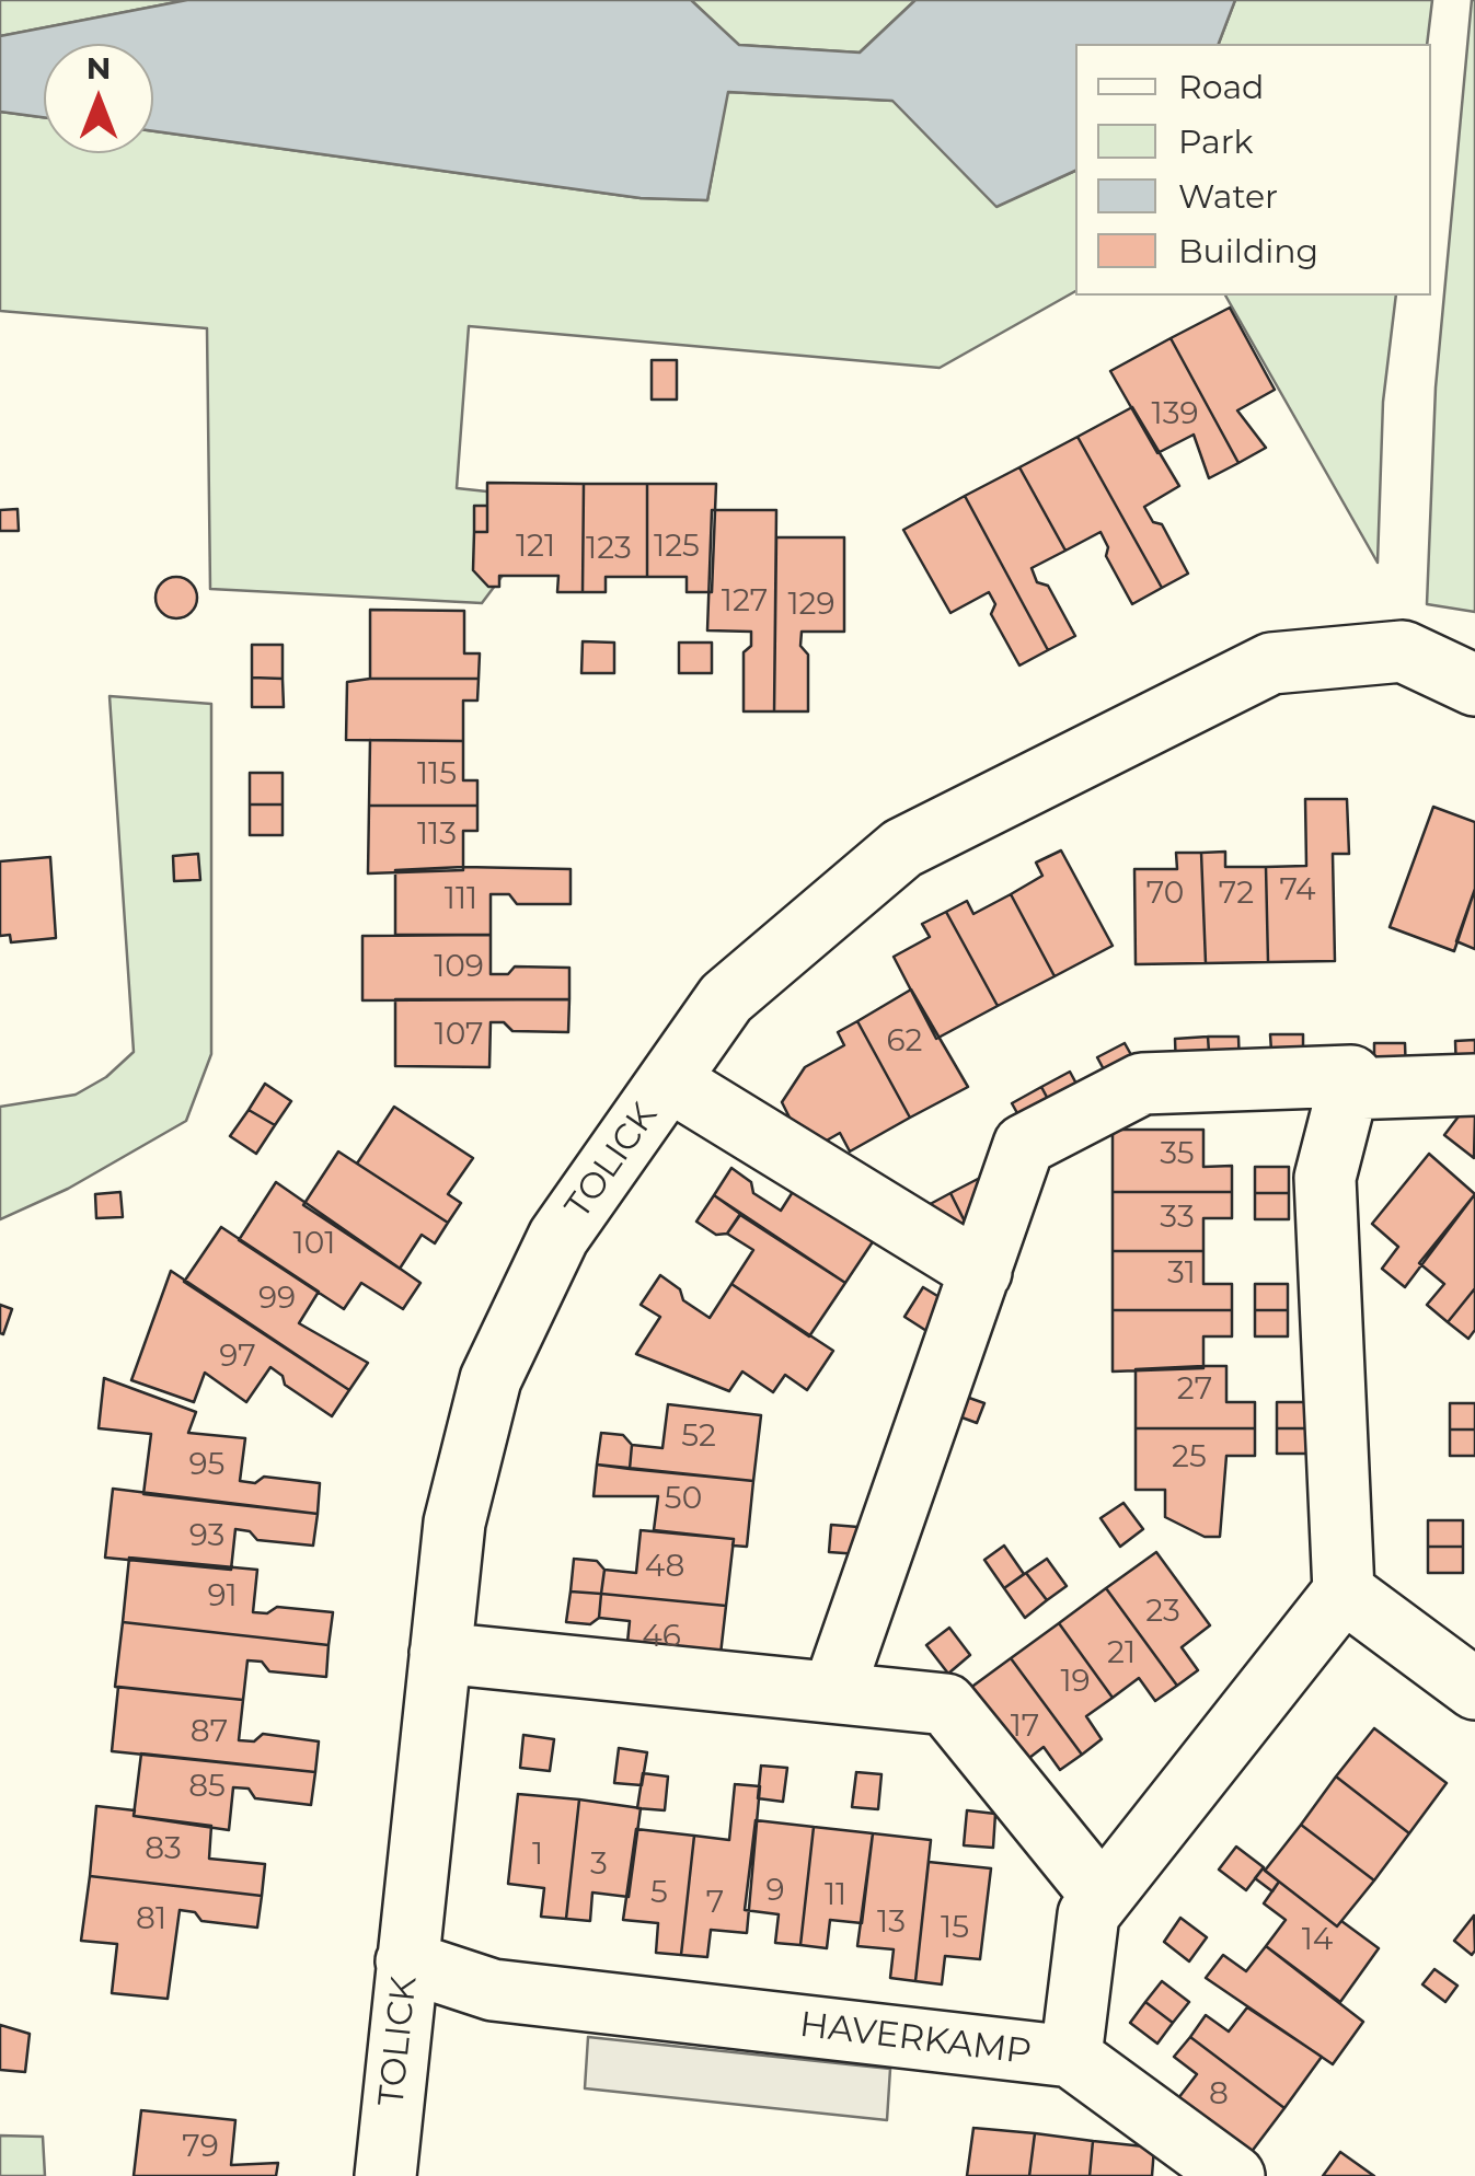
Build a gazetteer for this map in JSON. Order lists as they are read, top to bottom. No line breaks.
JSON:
{"streets":{"street":["TOLICK","HAVERKAMP"]},"crossings":[["TOLICK","HAVERKAMP"]],"house_numbers":["139","121","125","123","127","129","115","113","74","70","72","111","109","107","62","35","33","101","31","99","97","27","52","25","95","50","93","48","91","23","46","21","19","17","87","85","83","1","3","9","5","11","7","81","13","15","14","8","79"],"legend":["Road","Park","Water","Building"],"north":"top"}
